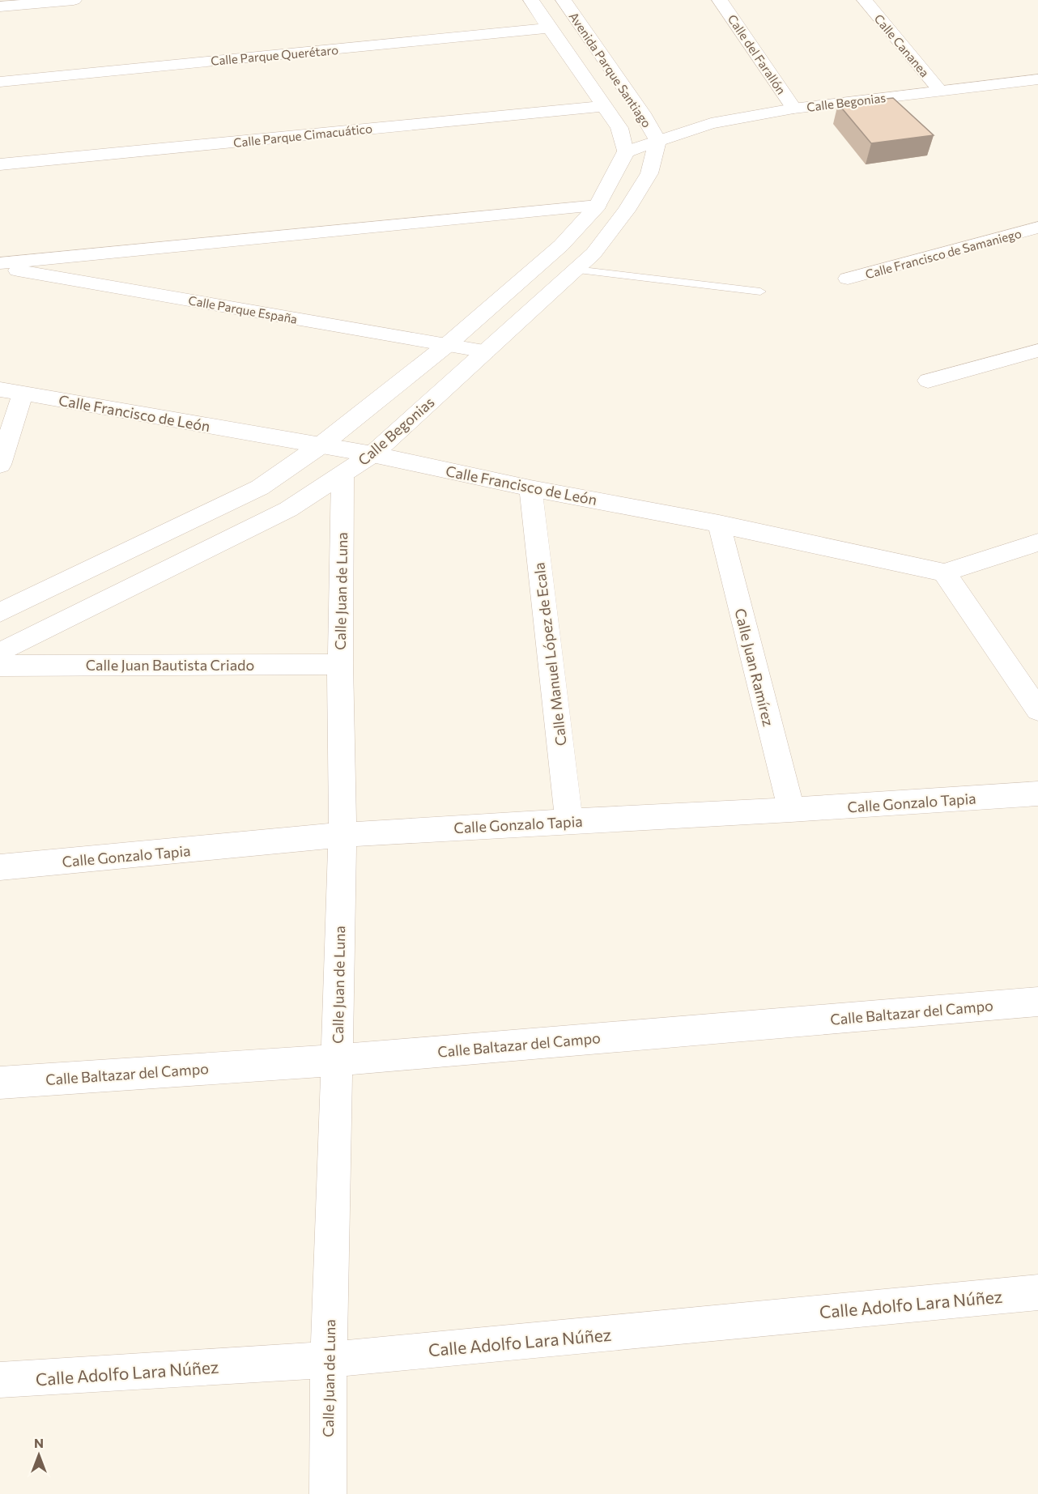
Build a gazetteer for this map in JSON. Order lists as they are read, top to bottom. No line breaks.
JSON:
{"streets":{"street":["Calle Cananea","Calle del Farallón","Calle Parque Querétaro","Avenida Parque Santiago","Calle Begonias","Calle Parque Cimacuático","Calle Francisco de Samaniego","Calle Parque España","Calle Francisco de León","Calle Juan de Luna","Calle Manuel López de Ecala","Calle Juan Bautista Criado","Calle Juan Ramírez","Calle Gonzalo Tapia","Calle Baltazar del Campo","Calle Adolfo Lara Núñez"]},"crossings":[["Calle Cananea","Calle Begonias"],["Calle del Farallón","Calle Begonias"],["Calle Parque Querétaro","Avenida Parque Santiago"],["Avenida Parque Santiago","Calle Begonias"],["Avenida Parque Santiago","Calle Parque Cimacuático"],["Calle Begonias","Calle Parque España"],["Calle Begonias","Calle Francisco de León"],["Calle Begonias","Calle Juan de Luna"],["Calle Francisco de León","Calle Manuel López de Ecala"],["Calle Francisco de León","Calle Juan Ramírez"],["Calle Juan de Luna","Calle Juan Bautista Criado"],["Calle Juan de Luna","Calle Gonzalo Tapia"],["Calle Juan de Luna","Calle Baltazar del Campo"],["Calle Juan de Luna","Calle Adolfo Lara Núñez"],["Calle Manuel López de Ecala","Calle Gonzalo Tapia"],["Calle Juan Ramírez","Calle Gonzalo Tapia"]],"north":"top"}
